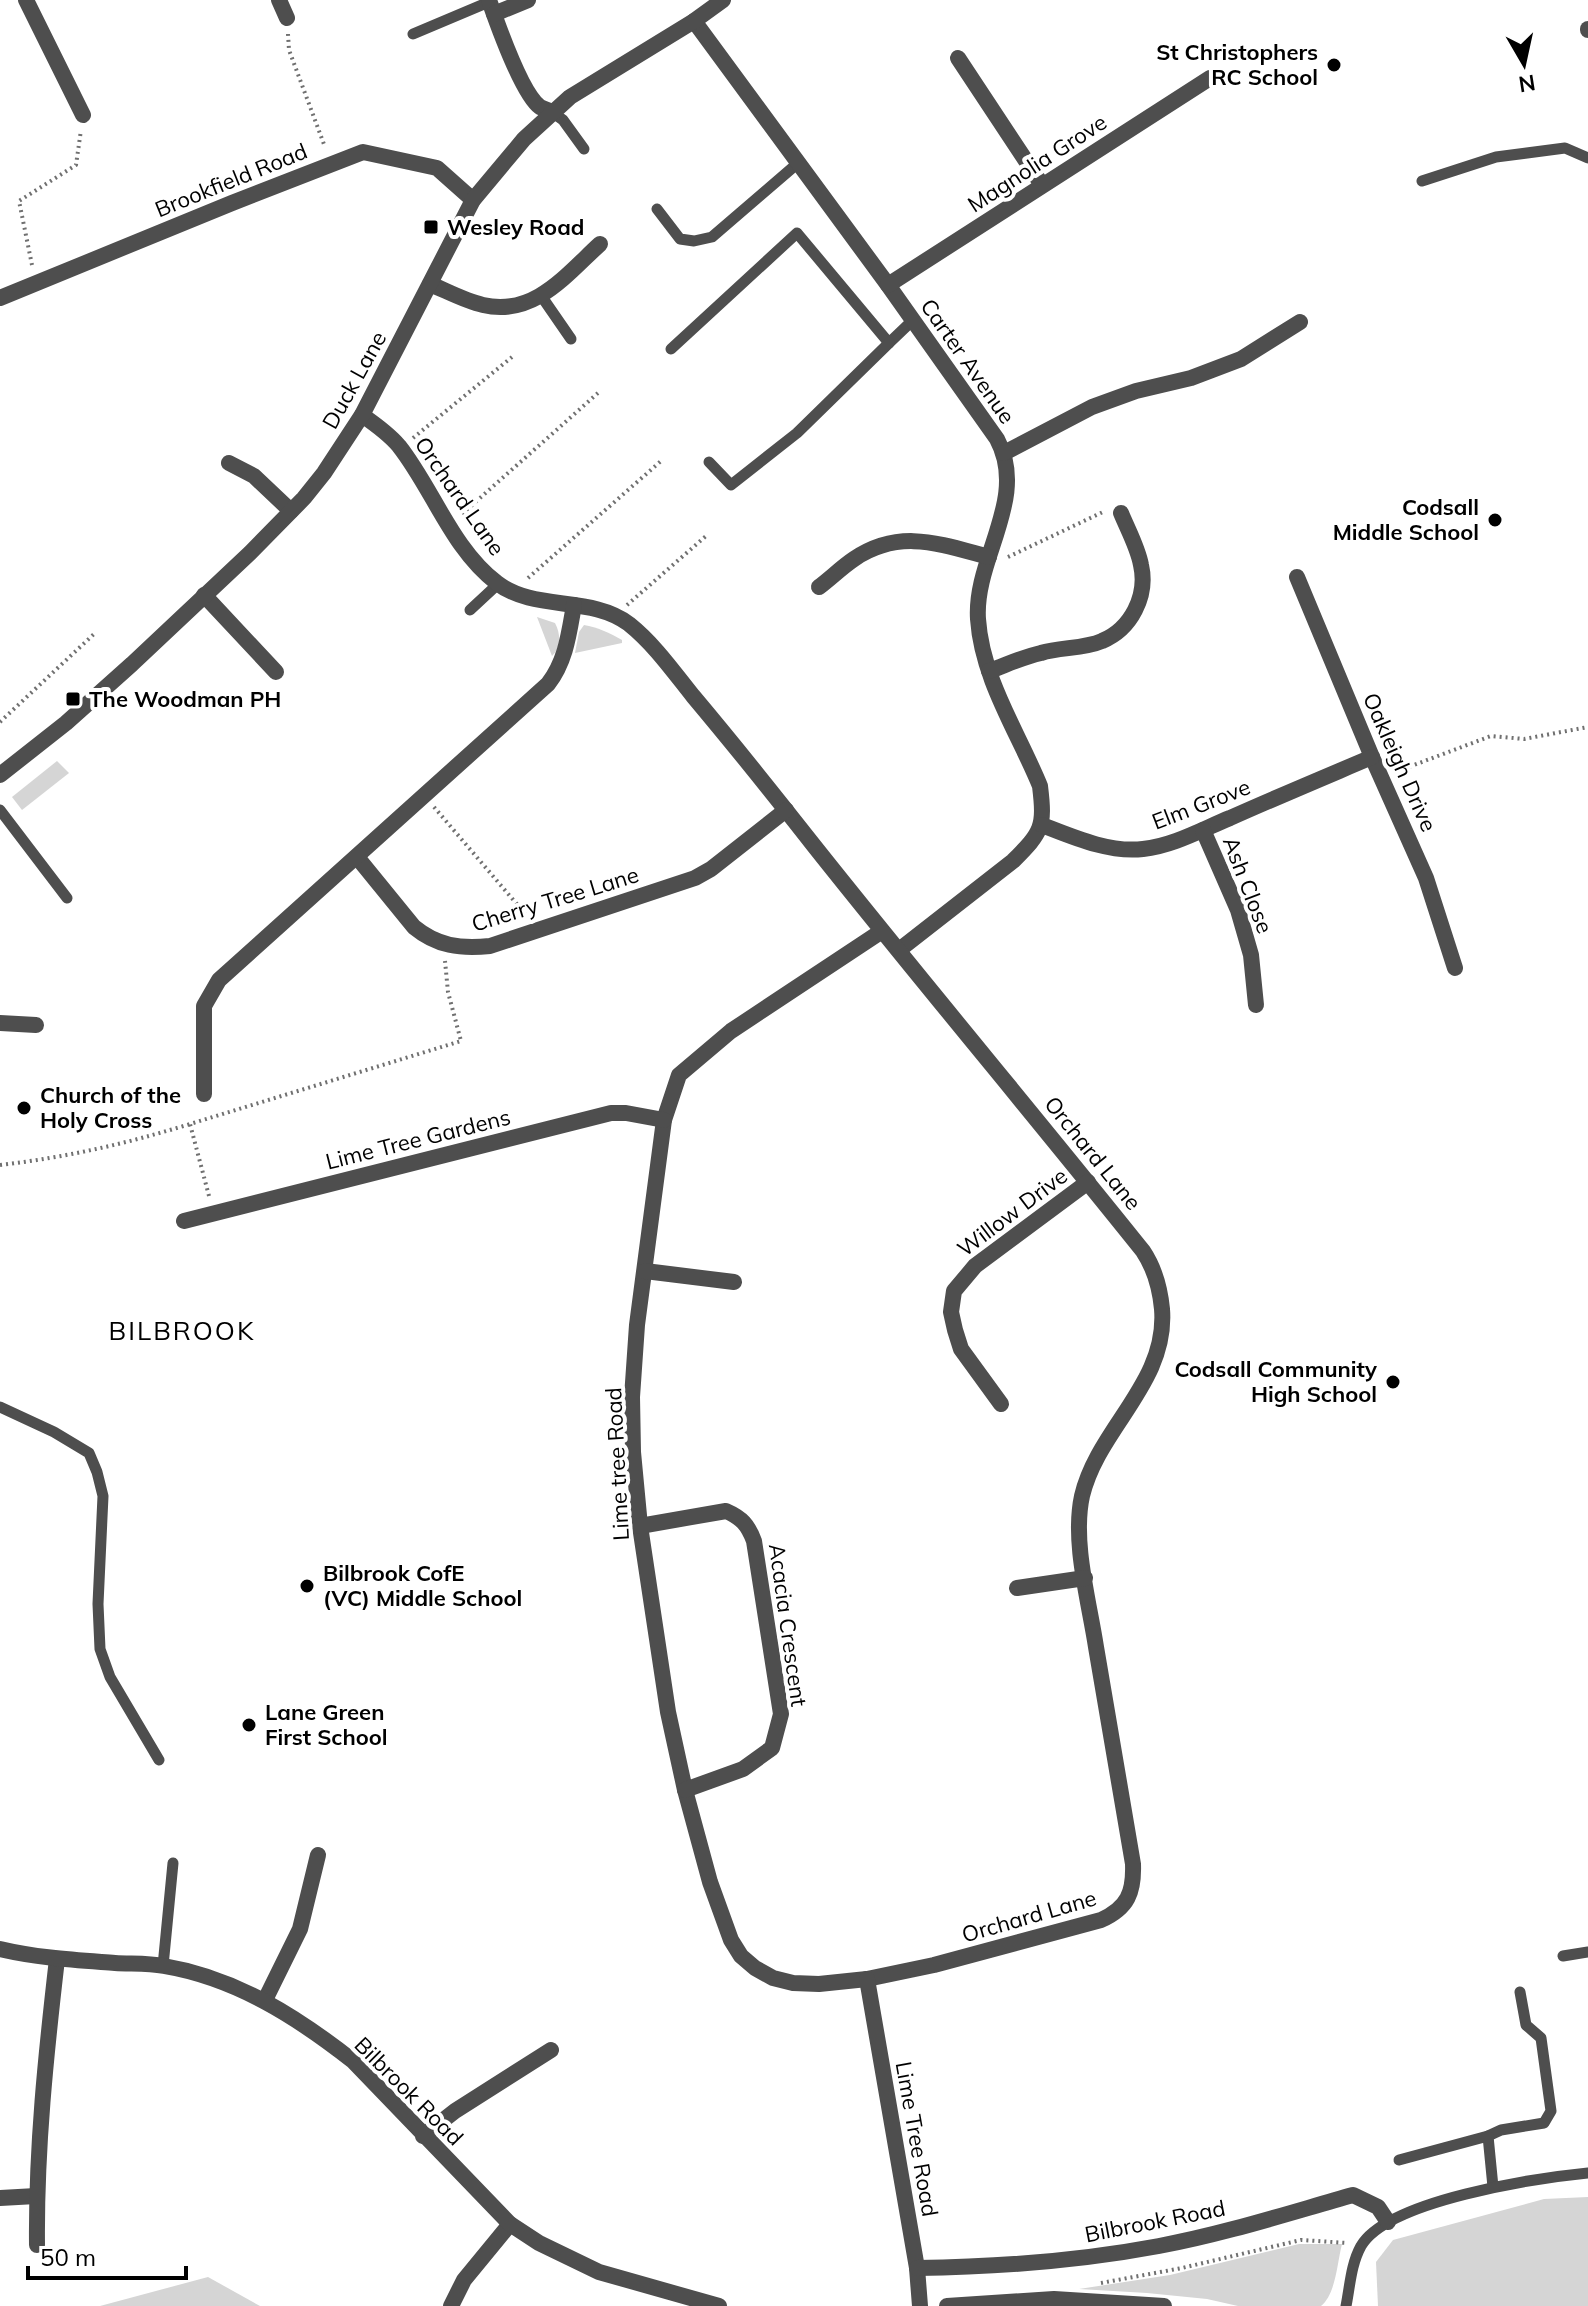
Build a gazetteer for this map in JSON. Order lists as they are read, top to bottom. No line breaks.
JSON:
{"streets":{"street":["Magnolia Grove","Brookfield Road","Carter Avenue","Duck Lane","Orchard Lane","Oakleigh Drive","Elm Grove","Ash Close","Cherry Tree Lane","Lime Tree Gardens","Willow Drive","Lime tree Road","Acacia Crescent","Bilbrook Road","Lime Tree Road"]},"crossings":[["Magnolia Grove","Carter Avenue"],["Brookfield Road","Duck Lane"],["Carter Avenue","Duck Lane"],["Carter Avenue","Elm Grove"],["Duck Lane","Orchard Lane"],["Orchard Lane","Cherry Tree Lane"],["Orchard Lane","Willow Drive"],["Orchard Lane","Lime tree Road"],["Orchard Lane","Lime Tree Road"],["Oakleigh Drive","Elm Grove"],["Elm Grove","Ash Close"],["Lime Tree Gardens","Lime tree Road"],["Lime tree Road","Acacia Crescent"],["Lime tree Road","Lime Tree Road"],["Bilbrook Road","Lime Tree Road"]],"districts":["BILBROOK"],"places":{"other":["St Christophers RC School","Codsall Middle School","Church of the Holy Cross","Codsall Community High School","Bilbrook CofE (VC) Middle School","Lane Green First School"],"transit":["Wesley Road","The Woodman PH"]},"scale_bar":"50 m","north":"bottom"}
